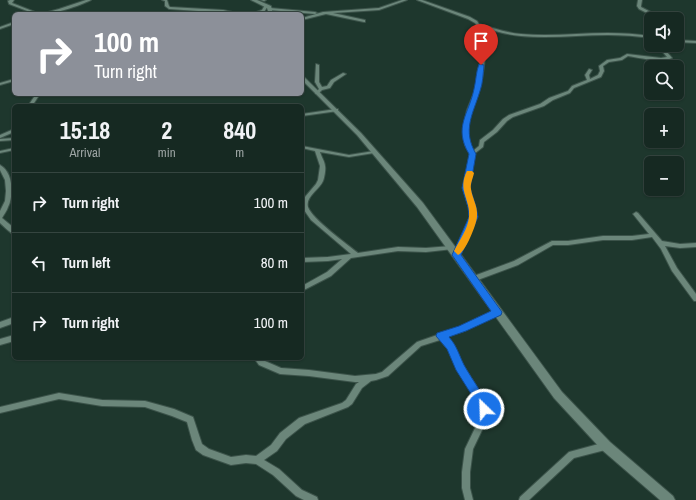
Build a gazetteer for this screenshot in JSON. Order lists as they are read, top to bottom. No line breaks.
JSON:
{"page":{"map_buttons":["+","−"],"turn":["100 m","Turn right"],"eta":["15:18","Arrival","2","min","840","m"],"list":[{"name":"Turn right","value":"100 m"},{"name":"Turn left","value":"80 m"},{"name":"Turn right","value":"100 m"}]}}
